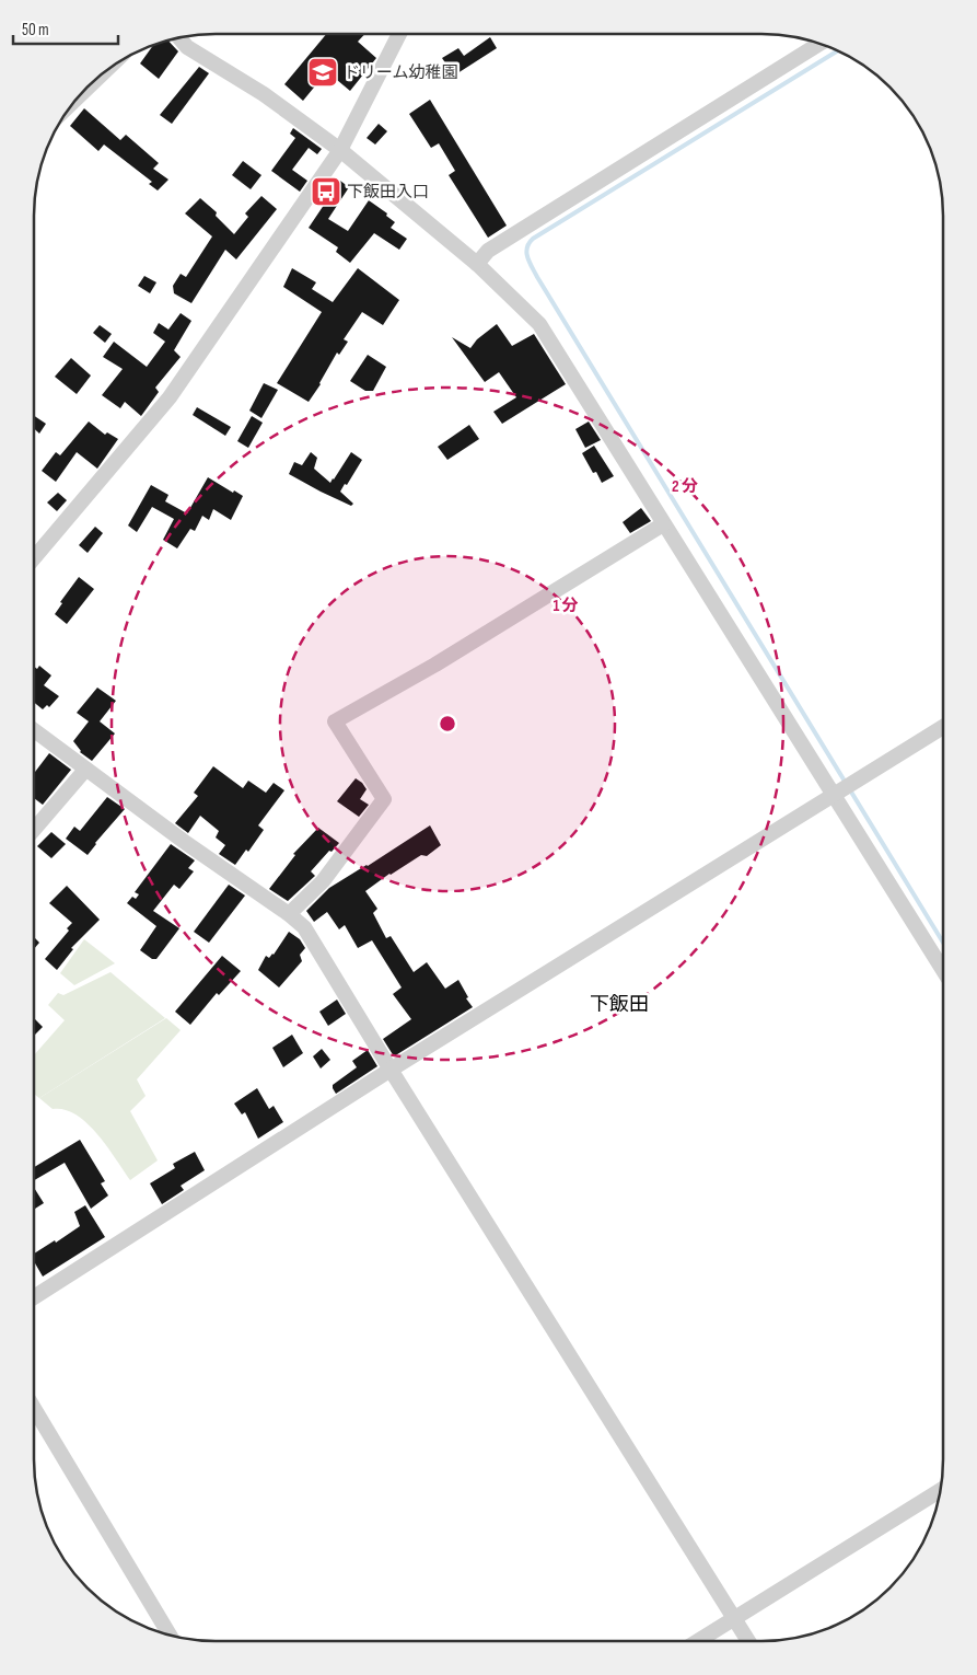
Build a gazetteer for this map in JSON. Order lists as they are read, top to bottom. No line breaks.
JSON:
{"districts":["下飯田"],"places":{"school or university":["ドリーム幼稚園"],"bus stop":["下飯田入口"]},"scale_bar":"50 m","rings":["2 分","1 分"]}
